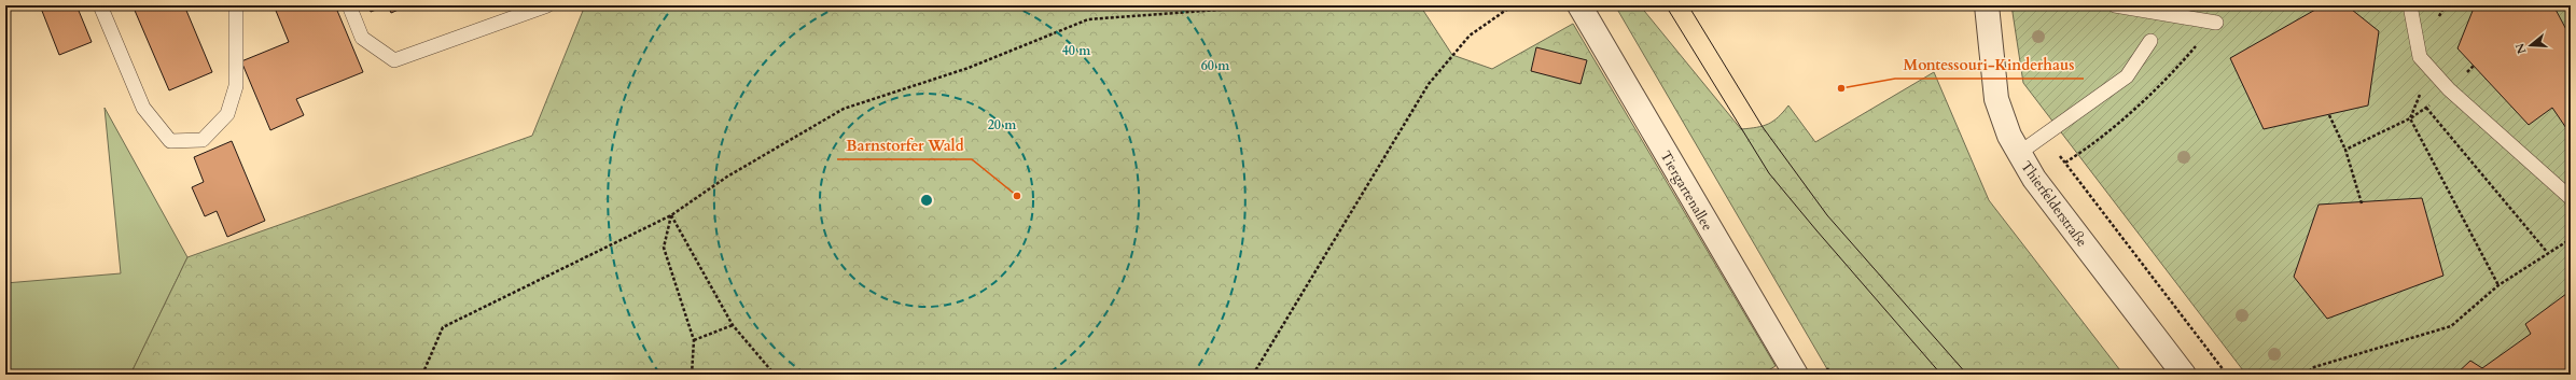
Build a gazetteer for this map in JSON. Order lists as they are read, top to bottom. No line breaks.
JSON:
{"streets":{"street":["Tiergartenallee","Thierfelderstraße"]},"places":["Montessouri-Kinderhaus","Barnstorfer Wald"],"north":"left","rings":["40 m","60 m","20 m"]}
